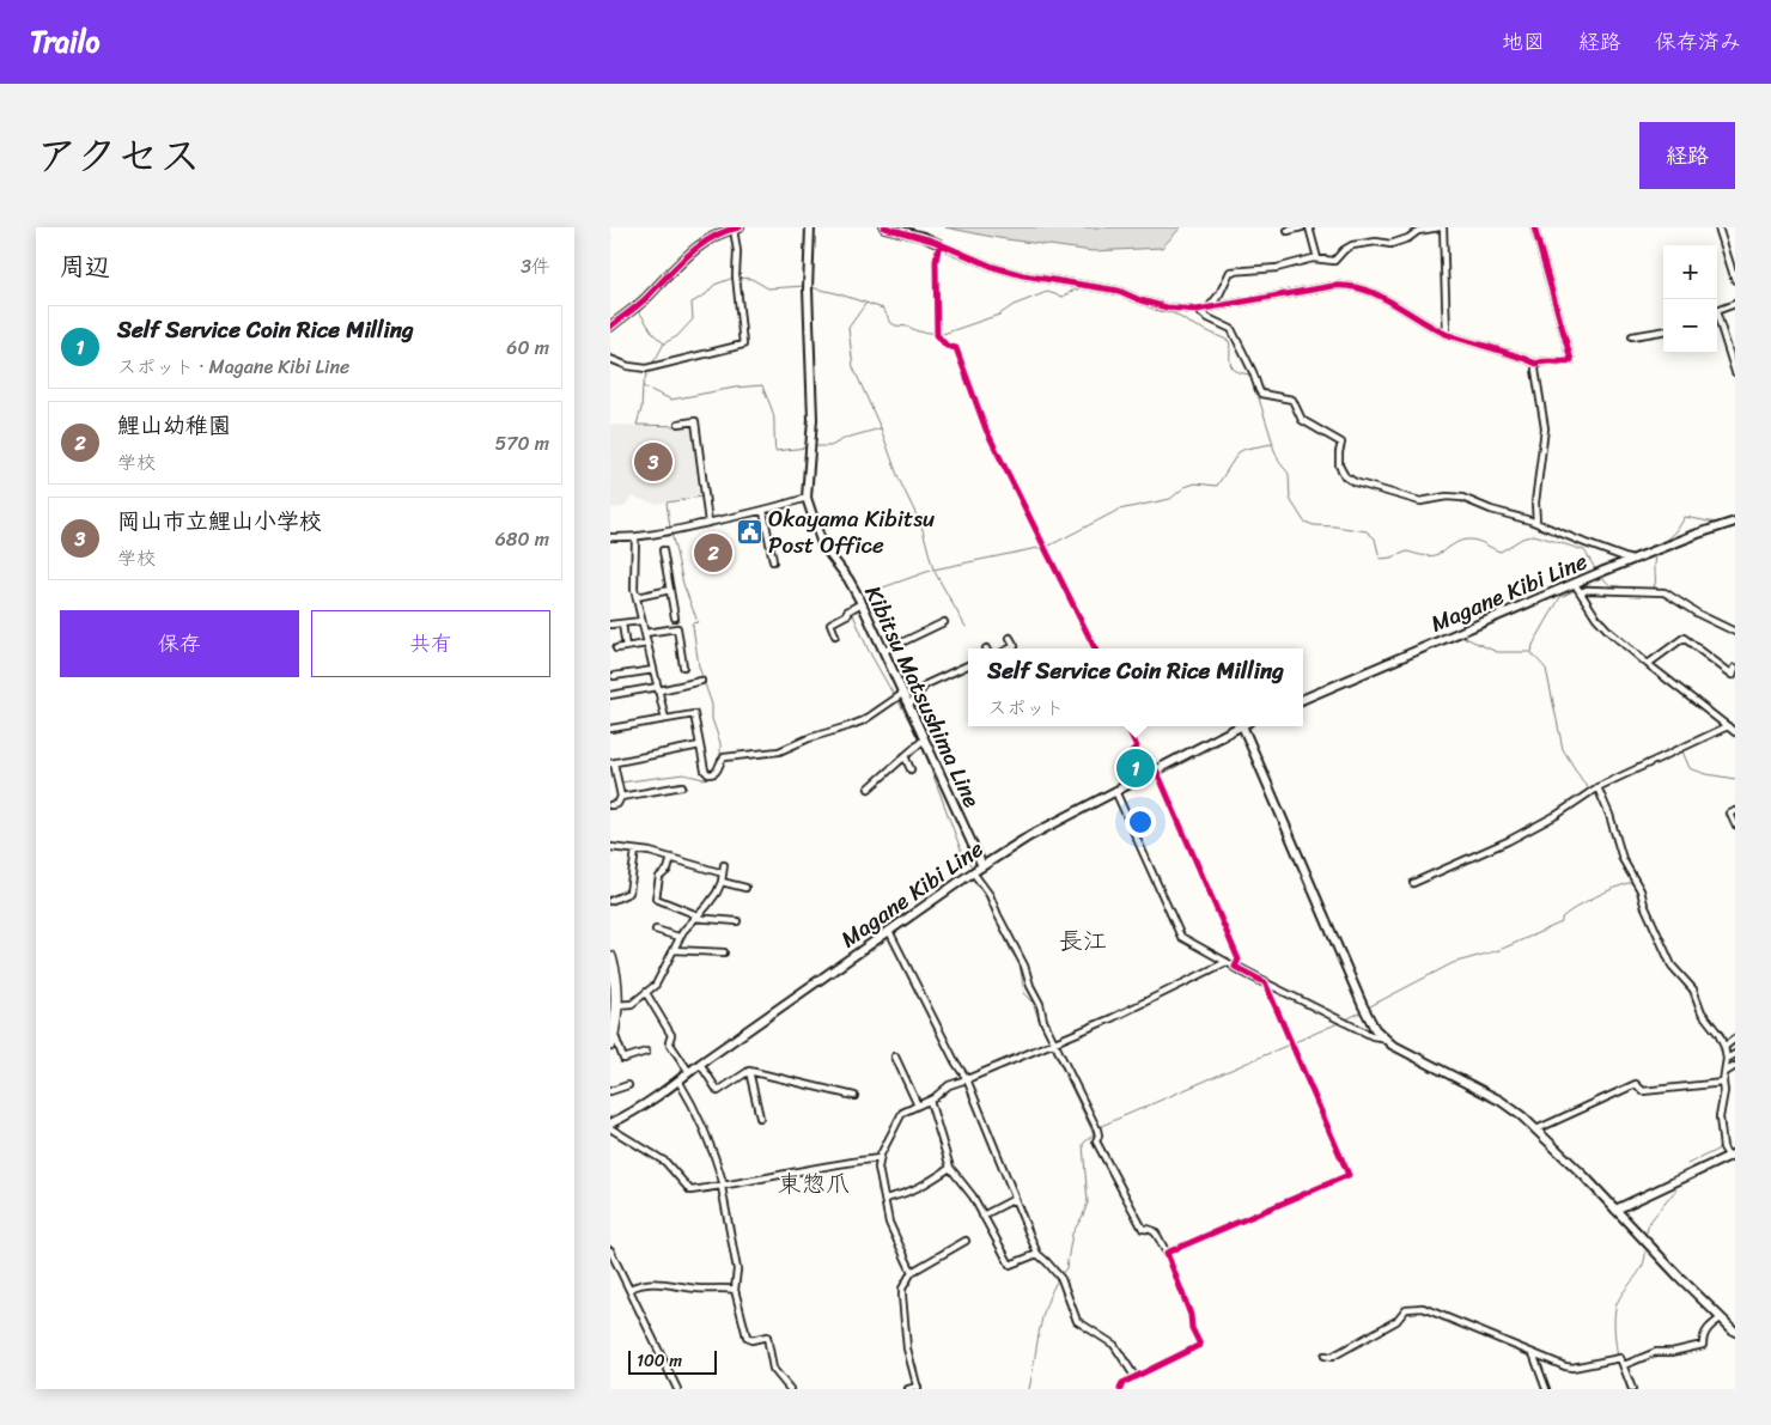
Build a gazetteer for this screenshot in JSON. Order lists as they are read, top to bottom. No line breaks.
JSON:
{"streets":{"main road":["Magane Kibi Line","Kibitsu Matsushima Line"]},"crossings":[["Magane Kibi Line","Kibitsu Matsushima Line"]],"districts":["長江","東惣爪"],"places":{"public building":["Okayama Kibitsu Post Office"]},"scale_bar":"100 m","page":{"header":"Trailo","nav":["地図","経路","保存済み"],"title":"アクセス","buttons":["経路",["保存","共有"]],"heading":["周辺","3件"],"map_buttons":["+","−"],"list":[{"mark":"1","name":"Self Service Coin Rice Milling","note":"スポット · Magane Kibi Line","value":"60 m"},{"mark":"2","name":"鯉山幼稚園","note":"学校","value":"570 m"},{"mark":"3","name":"岡山市立鯉山小学校","note":"学校","value":"680 m"}],"pins":["3","2","1"],"popup":["Self Service Coin Rice Milling","スポット"],"scale":"100 m"}}
